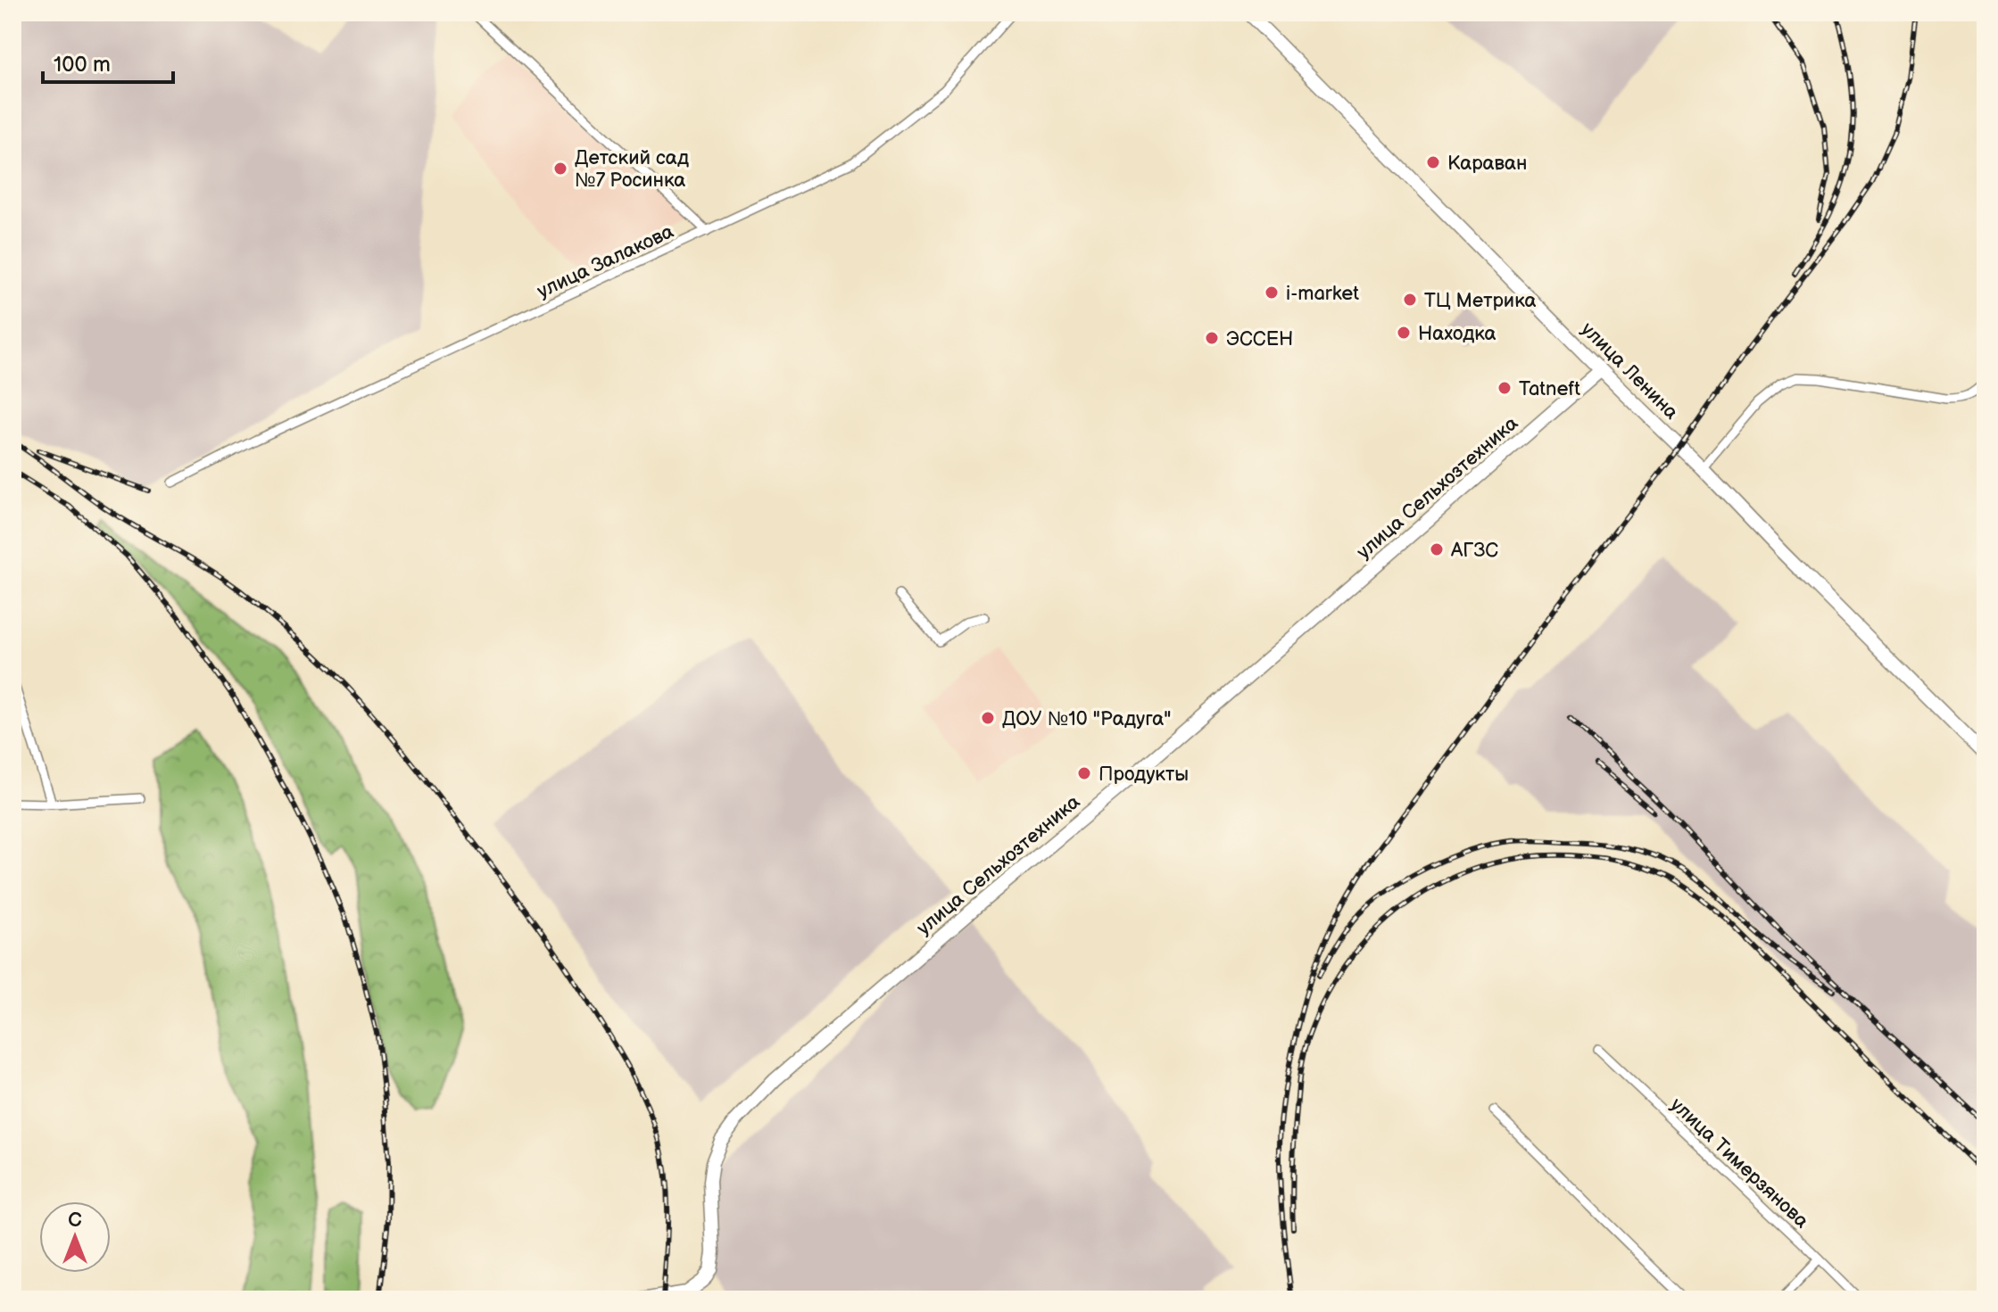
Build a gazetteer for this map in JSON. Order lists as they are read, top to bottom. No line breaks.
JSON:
{"streets":{"street":["улица Залакова","улица Ленина","улица Сельхозтехника","улица Тимерзянова"]},"crossings":[["улица Ленина","улица Сельхозтехника"]],"places":["Караван","Детский сад №7 Росинка","i-market","ТЦ Метрика","Находка","ЭССЕН","Tatneft","АГЗС","ДОУ №10 \"Радуга\"","Продукты"],"scale_bar":"100 m","north":"top"}
